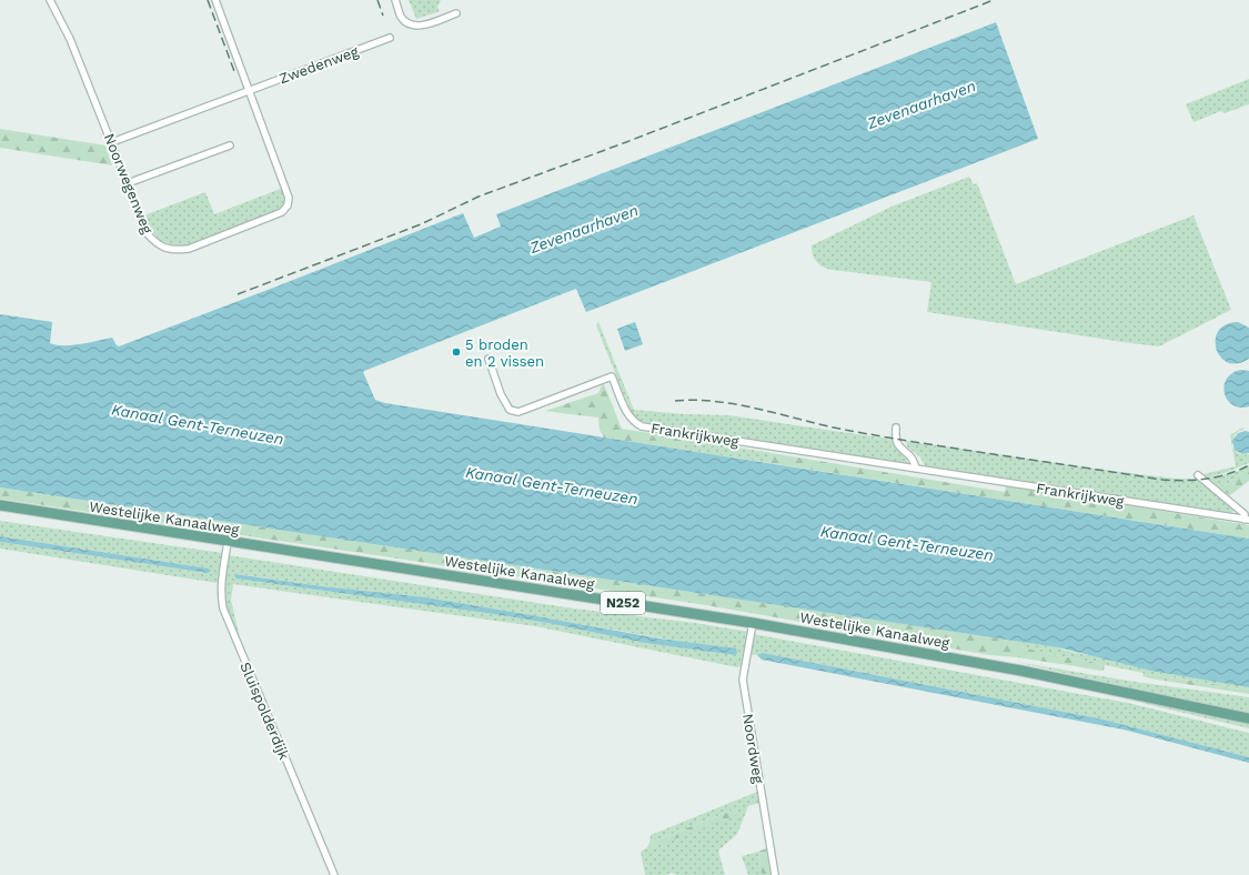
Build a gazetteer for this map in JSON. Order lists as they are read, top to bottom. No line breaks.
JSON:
{"streets":{"main road":["Westelijke Kanaalweg","N252"],"street":["Zwedenweg","Noorwegenweg","Frankrijkweg","Sluispolderdijk","Noordweg"]},"crossings":[["Zwedenweg","Noorwegenweg"],["Westelijke Kanaalweg","Sluispolderdijk"],["Westelijke Kanaalweg","Noordweg"]],"water":["Zevenaarhaven","Kanaal Gent-Terneuzen"],"places":["5 broden en 2 vissen"]}
